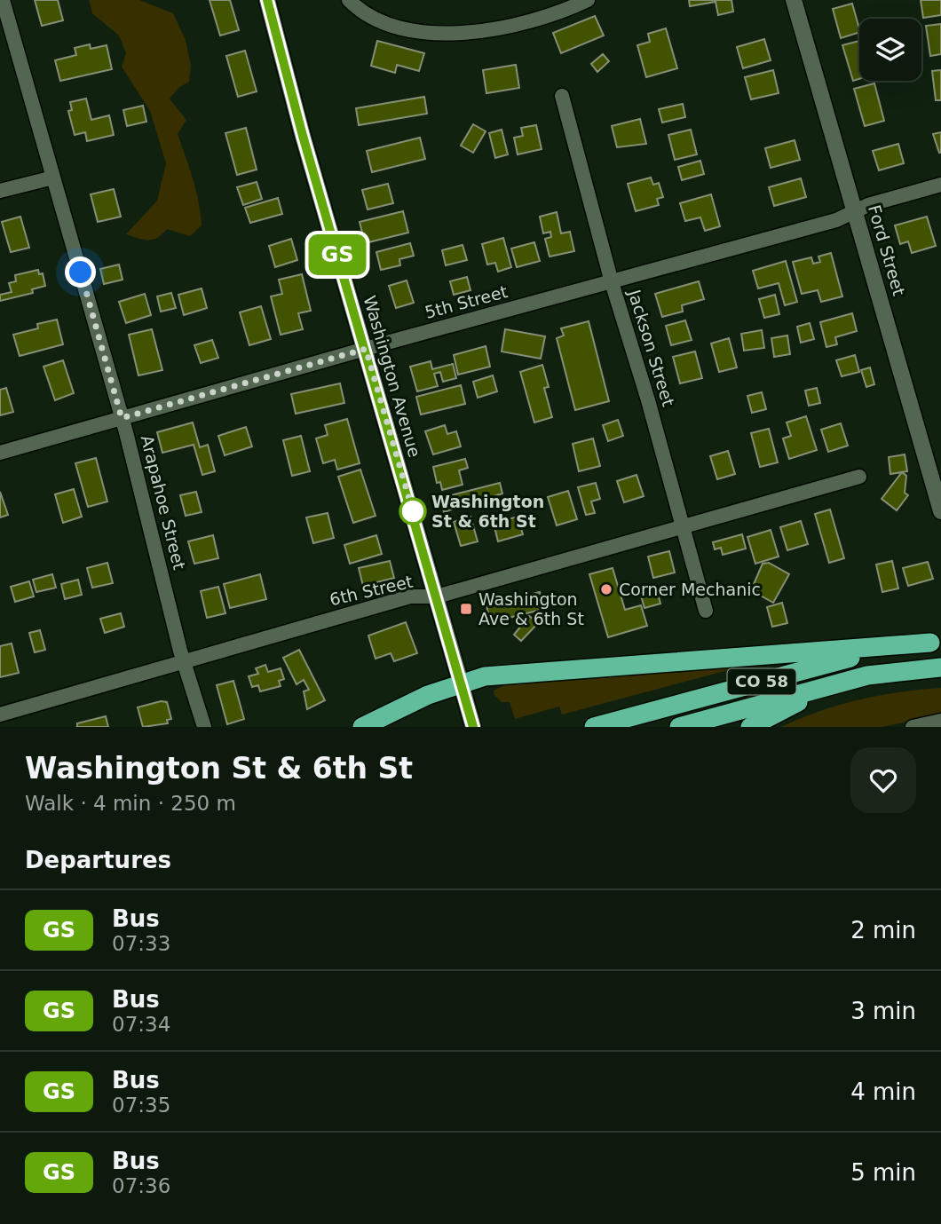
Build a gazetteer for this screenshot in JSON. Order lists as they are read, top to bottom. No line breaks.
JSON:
{"streets":{"highway":["CO 58"],"street":["Ford Street","5th Street","Jackson Street","Washington Avenue","Arapahoe Street","6th Street"]},"crossings":[["Ford Street","5th Street"],["5th Street","Jackson Street"],["5th Street","Washington Avenue"],["5th Street","Arapahoe Street"],["Jackson Street","6th Street"],["Washington Avenue","6th Street"],["Arapahoe Street","6th Street"]],"places":{"other":["Washington St & 6th St","Corner Mechanic"],"transit":["Washington Ave & 6th St"]},"lines":["bus line GS"],"page":{"on_map":"GS","heading":[["Washington St & 6th St","Walk · 4 min · 250 m"],"Departures"],"list":[{"mark":"GS","name":"Bus","note":"07:33","value":"2 min"},{"mark":"GS","name":"Bus","note":"07:34","value":"3 min"},{"mark":"GS","name":"Bus","note":"07:35","value":"4 min"},{"mark":"GS","name":"Bus","note":"07:36","value":"5 min"}]}}
